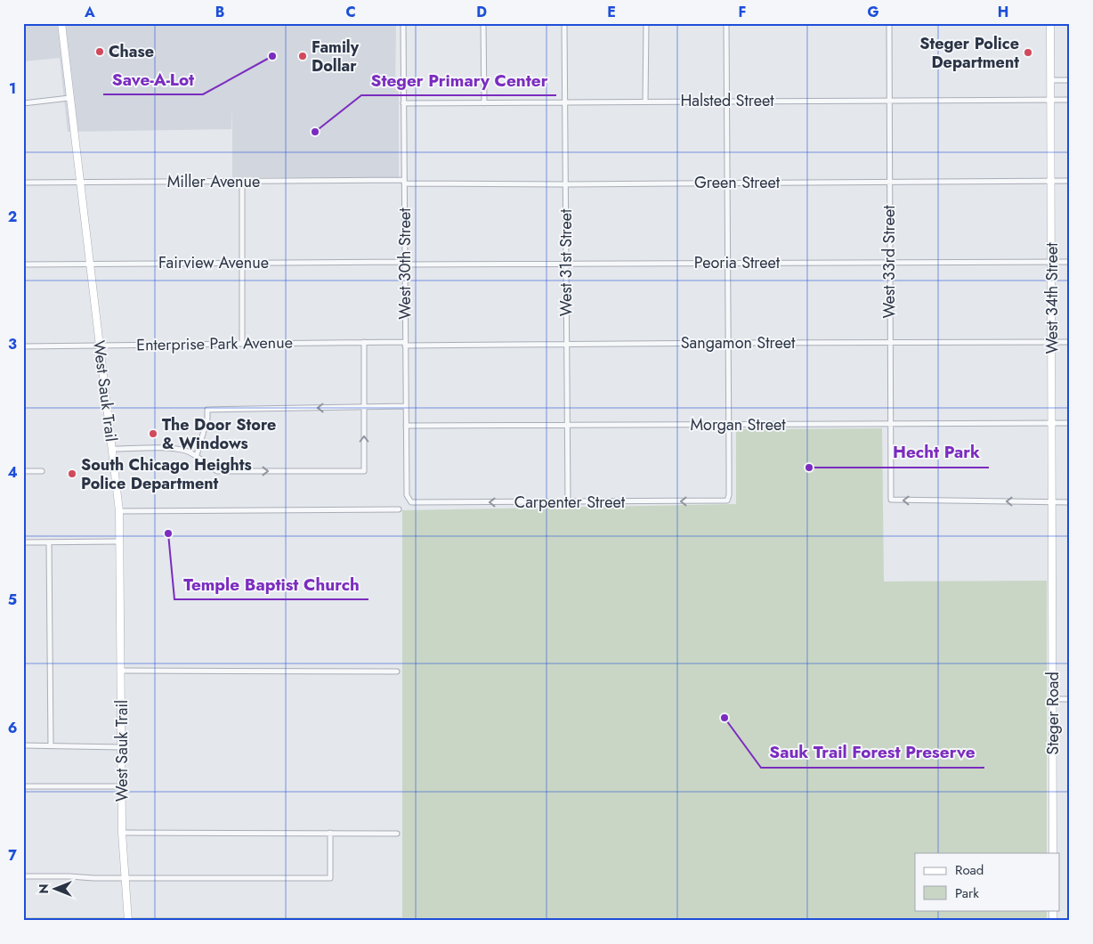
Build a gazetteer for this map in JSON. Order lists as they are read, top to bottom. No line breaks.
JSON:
{"streets":{"main road":["West 34th Street","West Sauk Trail","Steger Road"],"street":["Halsted Street","Miller Avenue","Green Street","West 33rd Street","Fairview Avenue","West 31st Street","Peoria Street","West 30th Street","Sangamon Street","Enterprise Park Avenue","Morgan Street","Carpenter Street"]},"crossings":[["Halsted Street","West 33rd Street"],["Halsted Street","West 31st Street"],["Halsted Street","West 30th Street"],["Halsted Street","West 34th Street"],["Miller Avenue","Green Street"],["Miller Avenue","West 30th Street"],["Miller Avenue","West Sauk Trail"],["Green Street","West 33rd Street"],["Green Street","West 31st Street"],["Green Street","West 30th Street"],["Green Street","West 34th Street"],["West 33rd Street","Peoria Street"],["West 33rd Street","West 34th Street"],["West 33rd Street","Sangamon Street"],["West 33rd Street","Morgan Street"],["Fairview Avenue","Peoria Street"],["Fairview Avenue","West 30th Street"],["Fairview Avenue","West Sauk Trail"],["West 31st Street","Peoria Street"],["West 31st Street","Sangamon Street"],["West 31st Street","Morgan Street"],["West 31st Street","Carpenter Street"],["Peoria Street","West 30th Street"],["Peoria Street","West 34th Street"],["West 30th Street","Sangamon Street"],["West 30th Street","Enterprise Park Avenue"],["West 30th Street","Morgan Street"],["West 30th Street","Carpenter Street"],["West 34th Street","Sangamon Street"],["West 34th Street","Morgan Street"],["West 34th Street","Steger Road"],["Sangamon Street","Enterprise Park Avenue"],["Enterprise Park Avenue","West Sauk Trail"],["Morgan Street","Carpenter Street"]],"one_way":["Carpenter Street"],"places":["Chase","Steger Police Department","Save-A-Lot","Family Dollar","Steger Primary Center","The Door Store & Windows","Hecht Park","South Chicago Heights Police Department","Temple Baptist Church","Sauk Trail Forest Preserve"],"legend":["Road","Park"],"north":"left","grid":{"columns":["A","B","C","D","E","F","G","H"],"rows":["1","2","3","4","5","6","7"]}}
